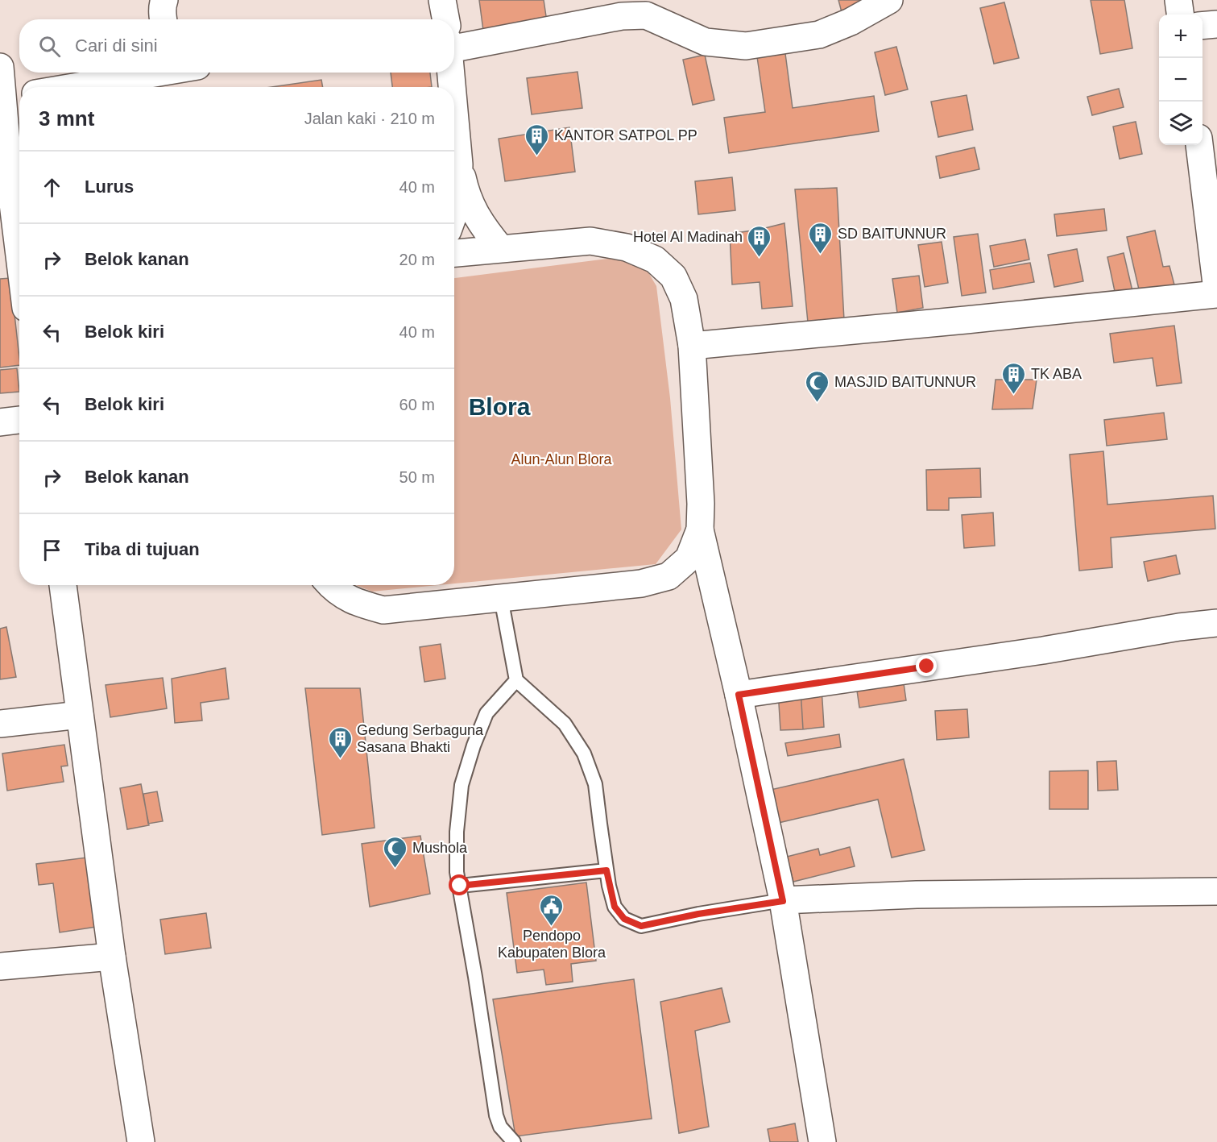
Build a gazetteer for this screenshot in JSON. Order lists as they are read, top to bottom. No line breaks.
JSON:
{"districts":["Blora"],"parks":["Alun-Alun Blora"],"places":{"building":["KANTOR SATPOL PP","SD BAITUNNUR","Hotel Al Madinah","TK ABA","Gedung Serbaguna Sasana Bhakti"],"mosque":["MASJID BAITUNNUR","Mushola"],"public building":["Pendopo Kabupaten Blora"]},"page":{"map_buttons":["+","−"],"search":"Cari di sini","heading":["3 mnt","Jalan kaki · 210 m"],"list":[["Lurus","40 m"],["Belok kanan","20 m"],["Belok kiri","40 m"],["Belok kiri","60 m"],["Belok kanan","50 m"],"Tiba di tujuan"]}}
